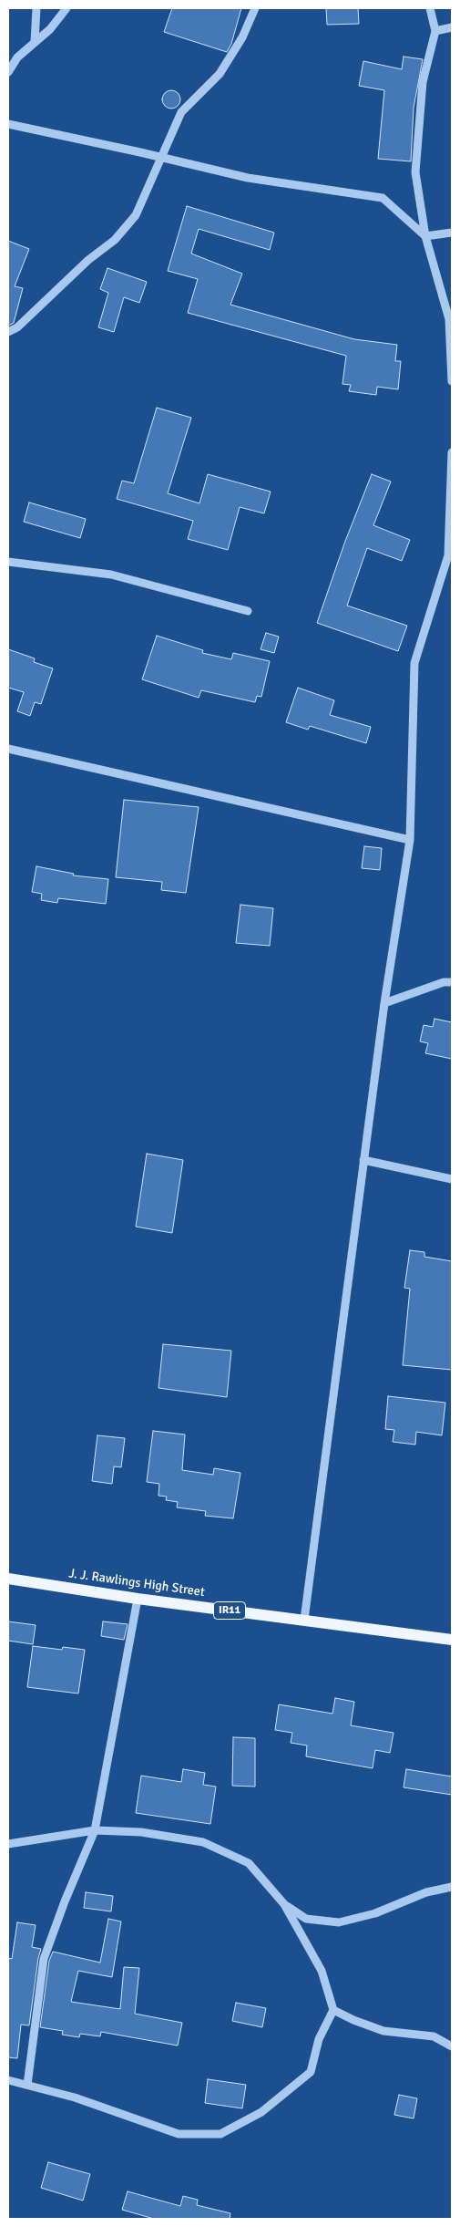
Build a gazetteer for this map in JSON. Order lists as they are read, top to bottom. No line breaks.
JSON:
{"streets":{"main road":["J. J. Rawlings High Street","IR11"]}}
